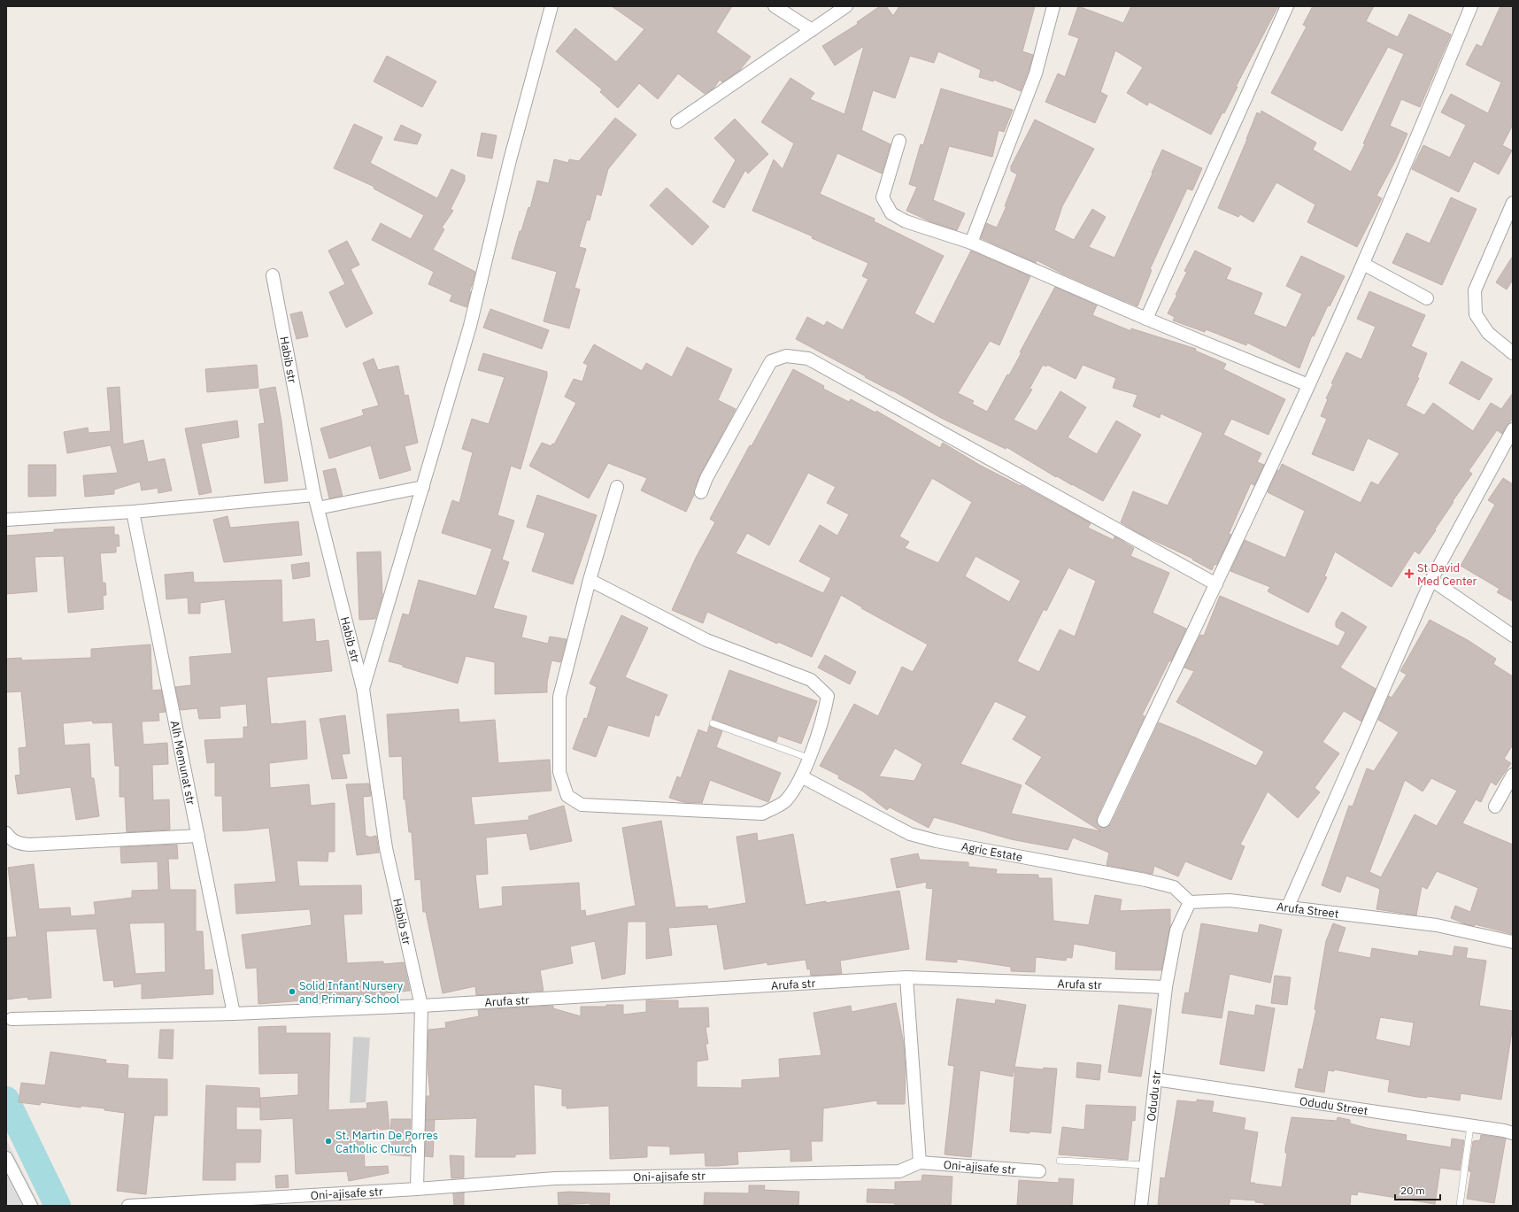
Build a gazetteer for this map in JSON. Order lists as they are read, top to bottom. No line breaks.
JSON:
{"streets":{"street":["Habib str","Alh Memunat str","Agric Estate","Arufa Street","Arufa str","Odudu str","Odudu Street","Oni-ajisafe str"]},"crossings":[["Habib str","Arufa str"],["Agric Estate","Arufa Street"],["Arufa str","Odudu str"],["Odudu str","Odudu Street"]],"places":{"health":["St David Med Center"],"other":["Solid Infant Nursery and Primary School","St. Martin De Porres Catholic Church"]},"scale_bar":"20 m"}
